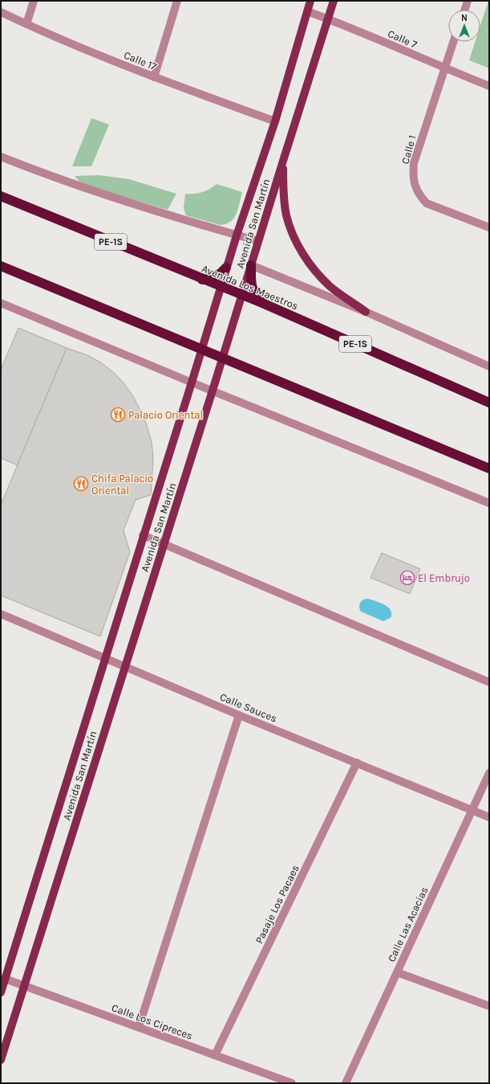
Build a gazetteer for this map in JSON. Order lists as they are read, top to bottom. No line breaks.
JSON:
{"streets":{"highway":["PE-1S","Avenida Los Maestros"],"main road":["Avenida San Martín"],"street":["Calle 7","Calle 17","Calle 1","Calle Sauces","Pasaje Los Pacaes","Calle Las Acacias","Calle Los Cipreces"]},"crossings":[["Calle 7","Calle 1"],["Calle 7","Avenida San Martín"],["Calle 17","Avenida San Martín"],["Avenida San Martín","Avenida Los Maestros"],["Avenida San Martín","Calle Sauces"],["Avenida San Martín","Calle Los Cipreces"],["Calle Sauces","Pasaje Los Pacaes"],["Calle Sauces","Calle Las Acacias"],["Pasaje Los Pacaes","Calle Los Cipreces"]],"places":{"restaurant":["Palacio Oriental","Chifa Palacio Oriental"],"hotel":["El Embrujo"]},"north":"top"}
